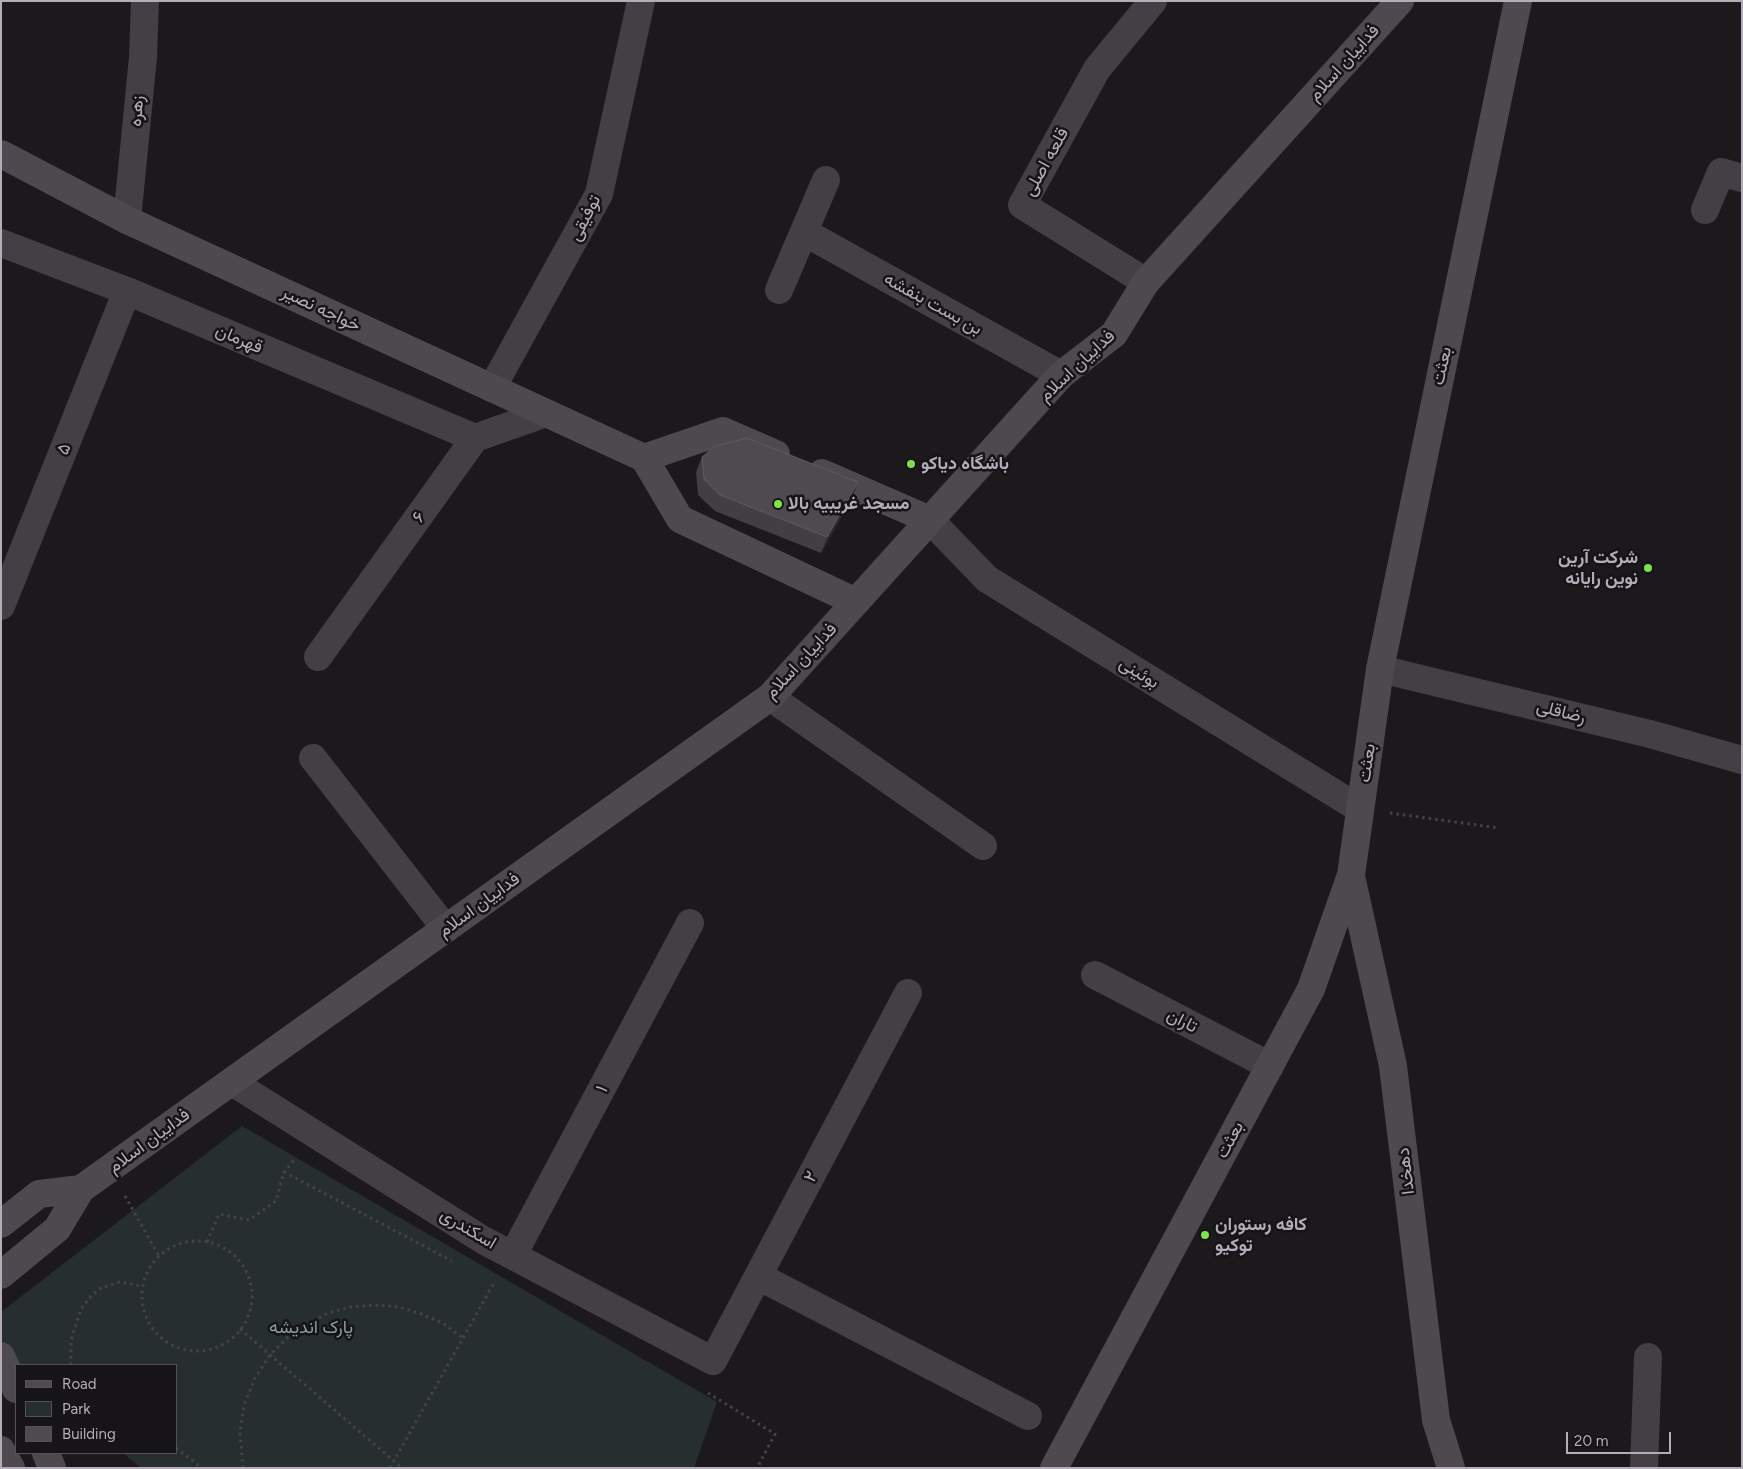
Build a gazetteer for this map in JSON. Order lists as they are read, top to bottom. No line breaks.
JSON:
{"streets":{"main road":["فداییان اسلام","خواجه نصیر","بعثت","دهخدا"],"street":["زهره","قلعه اصلی","توفیقی","بن بست بنفشه","قهرمان","۵","۶","بوئینی","رضاقلی","تاران","۱","۲","اسکندری"]},"crossings":[["فداییان اسلام","قلعه اصلی"],["فداییان اسلام","بن بست بنفشه"],["فداییان اسلام","بوئینی"],["فداییان اسلام","اسکندری"],["زهره","خواجه نصیر"],["توفیقی","خواجه نصیر"],["قهرمان","۵"],["قهرمان","۶"],["بعثت","بوئینی"],["بعثت","رضاقلی"],["بعثت","تاران"],["بعثت","دهخدا"],["۱","اسکندری"],["۲","اسکندری"]],"parks":["پارک اندیشه"],"places":["باشگاه دیاکو","مسجد غریبیه بالا","شرکت آرین نوین رایانه","کافه رستوران توکیو"],"legend":["Road","Park","Building"],"scale_bar":"20 m"}
